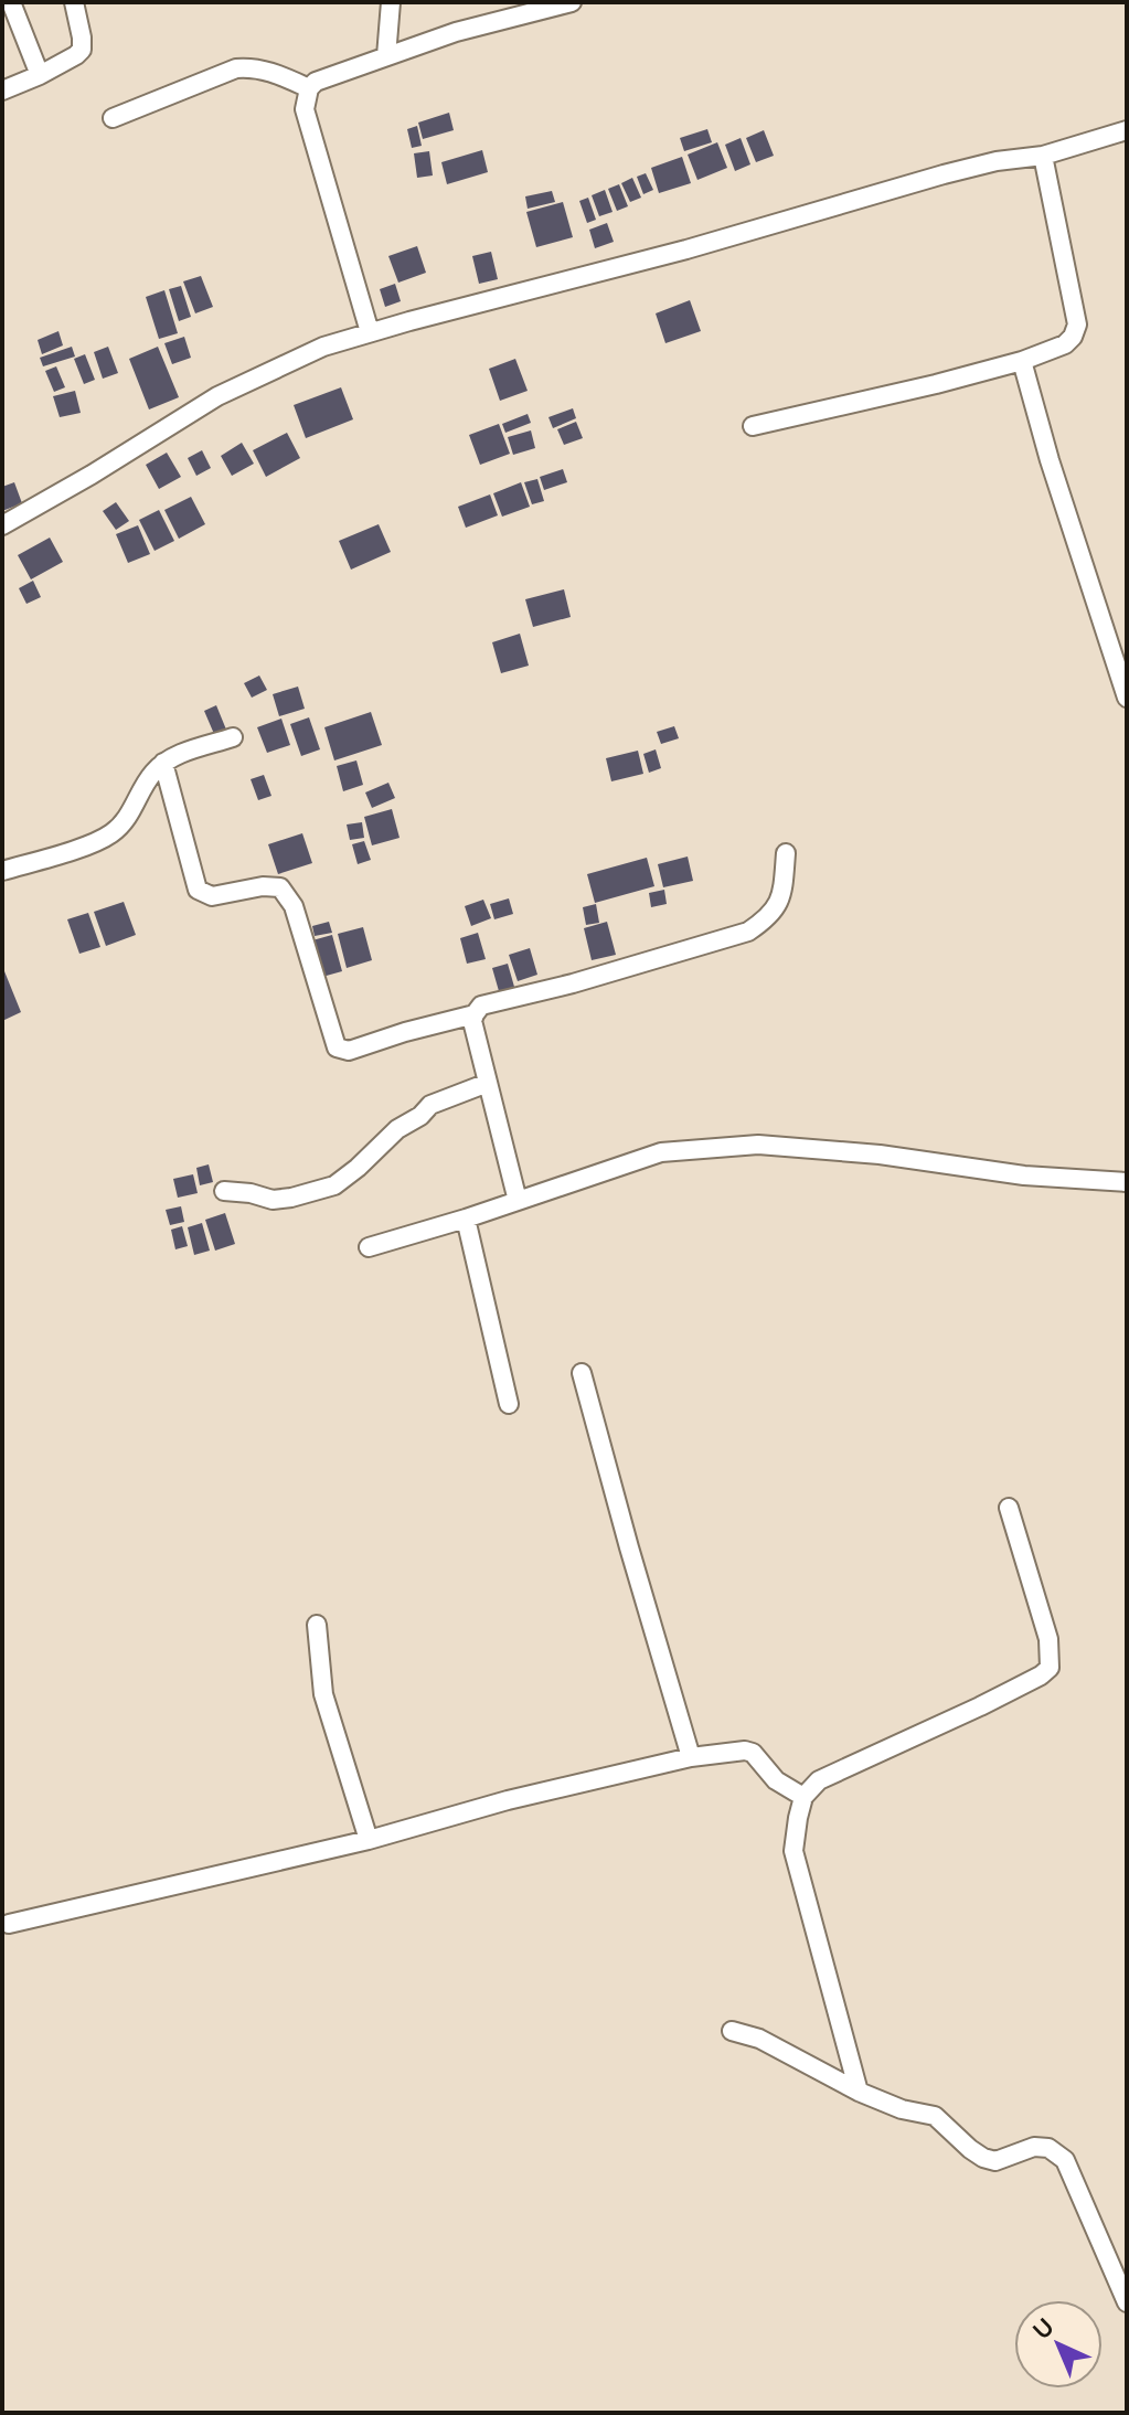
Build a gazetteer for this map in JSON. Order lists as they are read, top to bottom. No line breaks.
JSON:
{"north":"top left"}
